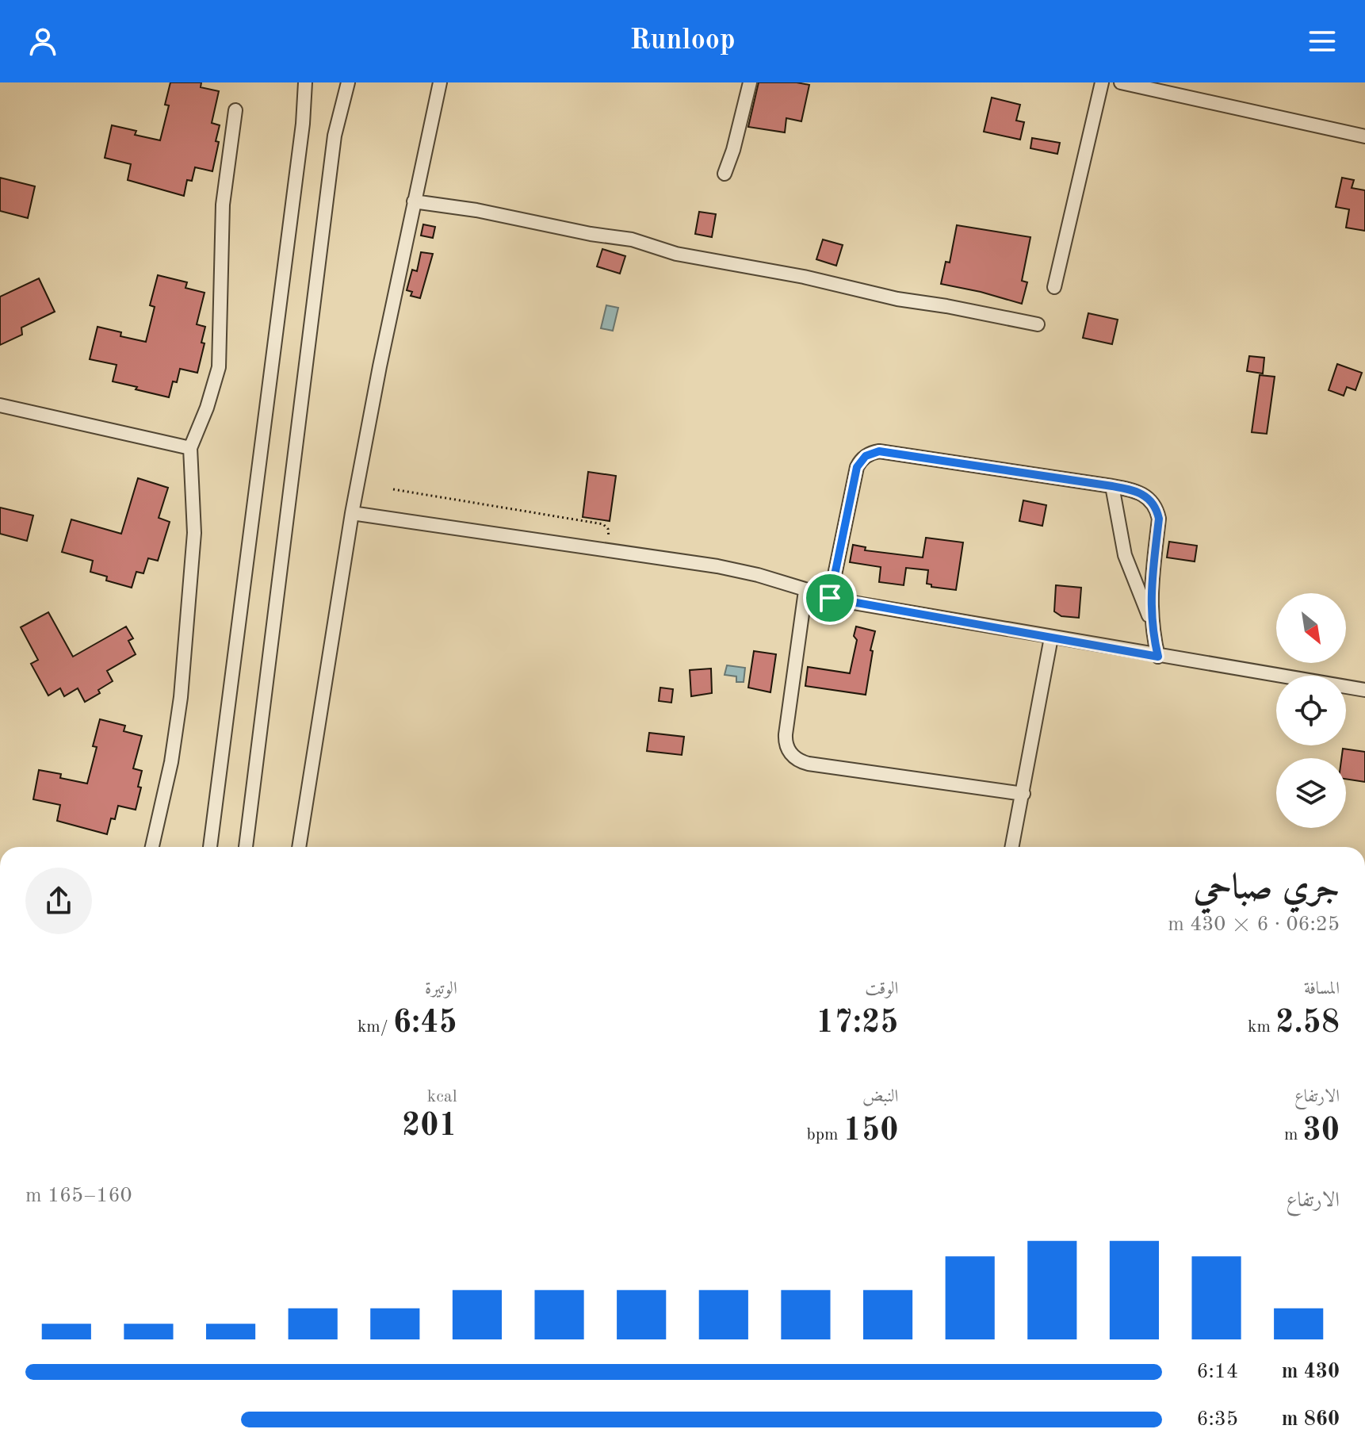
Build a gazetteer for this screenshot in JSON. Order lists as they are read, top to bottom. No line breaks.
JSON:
{"north":"bottom right","page":{"header":"Runloop","heading":["جري صباحي","06:25 · 6 × 430 m"],"stats":[["المسافة","2.58 km"],["الوقت","17:25"],["الوتيرة","6:45 /km"],["الارتفاع","30 m"],["النبض","150 bpm"],["kcal","201"]],"chart":["الارتفاع","160–165 m"],"list":[{"name":"430 m","note":"6:14"},{"name":"860 m","note":"6:35"}]}}
